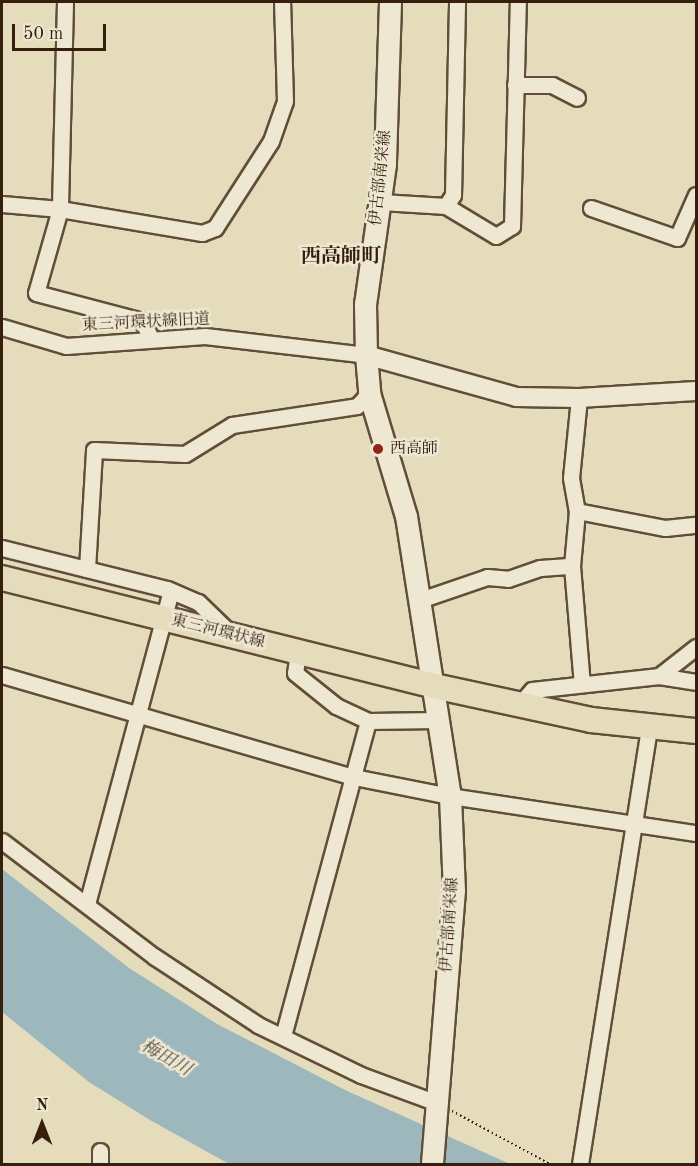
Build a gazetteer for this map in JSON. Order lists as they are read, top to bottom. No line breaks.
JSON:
{"streets":{"main road":["伊古部南栄線","東三河環状線"],"street":["東三河環状線旧道"]},"crossings":[["伊古部南栄線","東三河環状線旧道"],["伊古部南栄線","東三河環状線"]],"districts":["西高師町"],"water":["梅田川"],"places":["西高師"],"scale_bar":"50 m","north":"top"}
